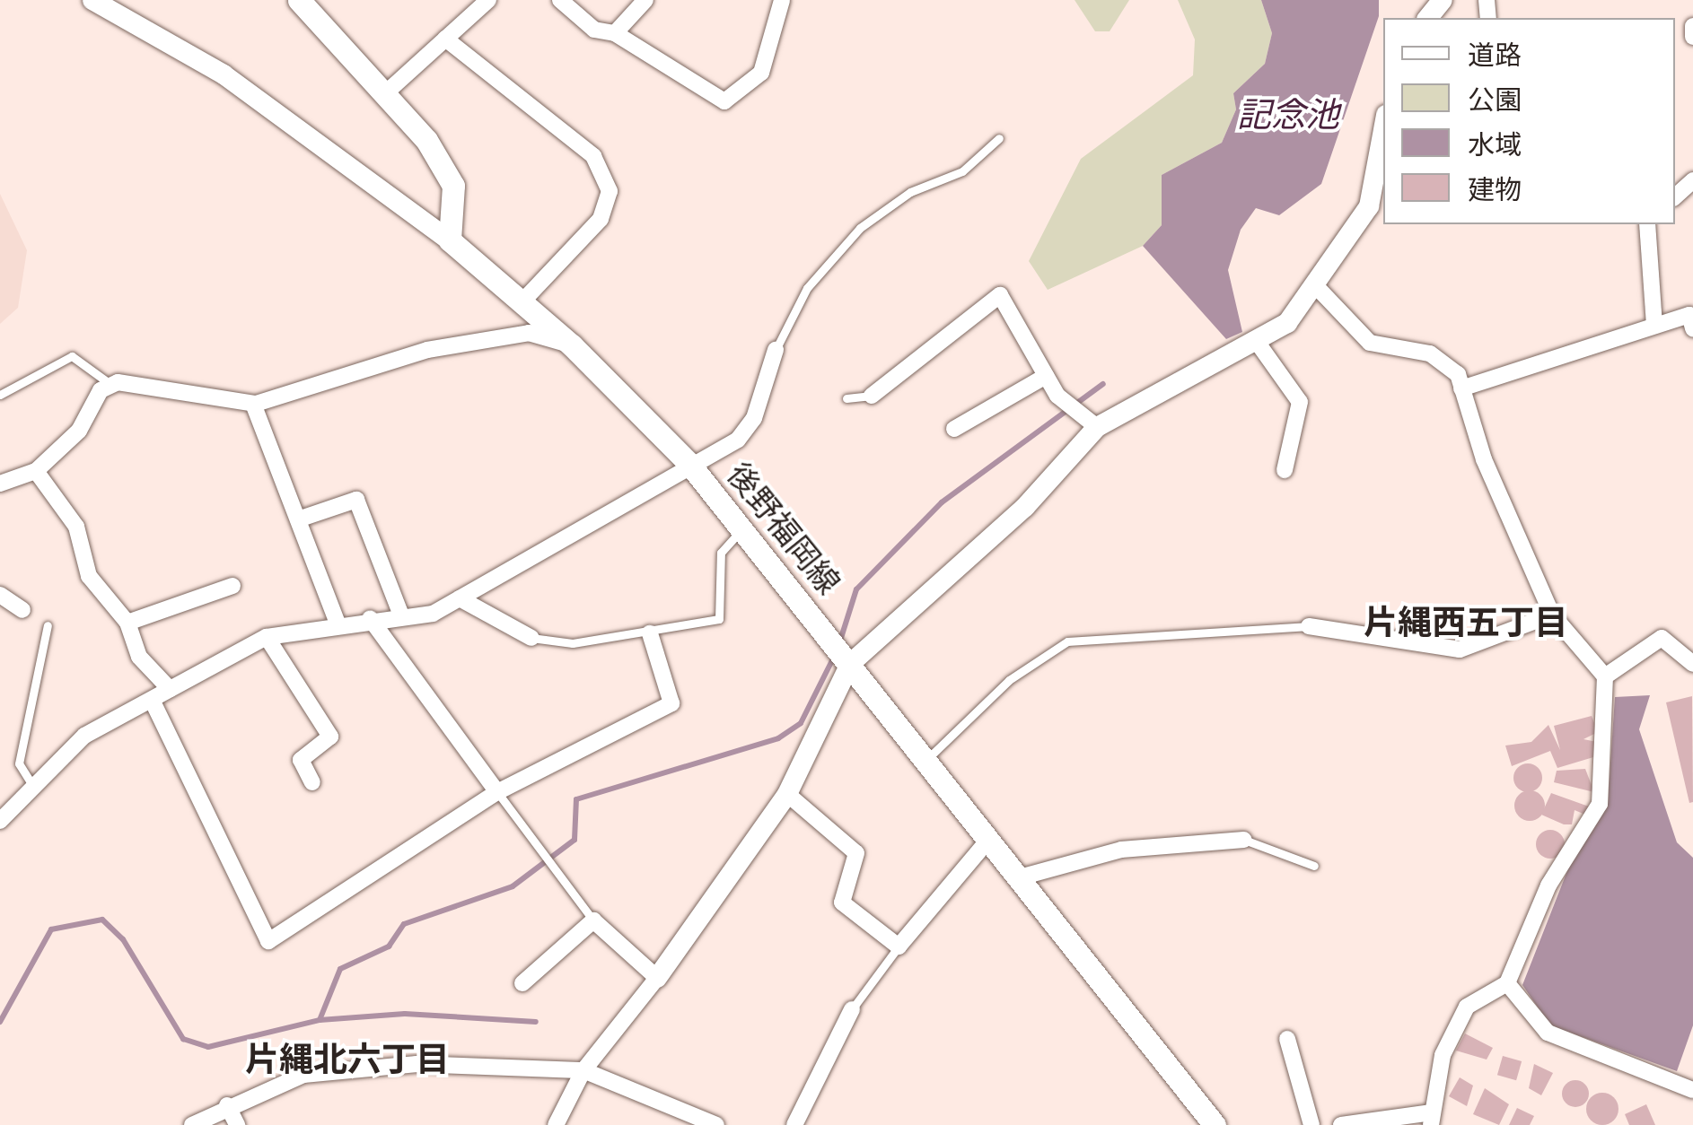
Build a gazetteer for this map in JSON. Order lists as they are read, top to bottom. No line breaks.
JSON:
{"streets":{"main road":["後野福岡線"]},"districts":["片縄西五丁目","片縄北六丁目"],"water":["記念池"],"legend":["道路","公園","水域","建物"]}
